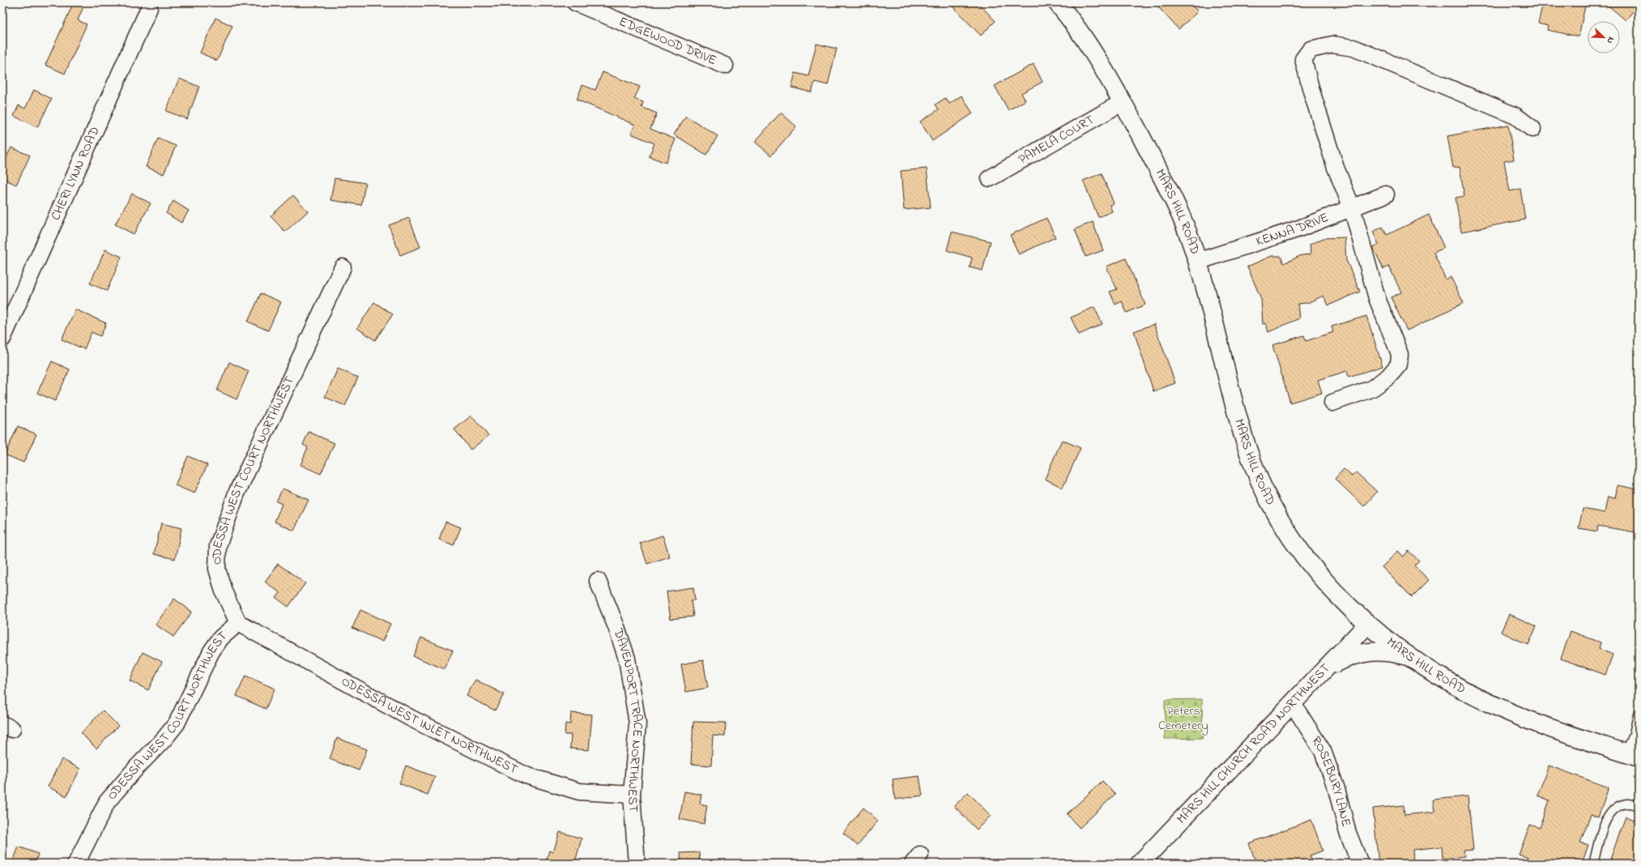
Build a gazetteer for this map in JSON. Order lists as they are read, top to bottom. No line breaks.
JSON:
{"streets":{"main road":["MARS HILL ROAD","MARS HILL CHURCH ROAD NORTHWEST"],"street":["EDGEWOOD DRIVE","PAMELA COURT","CHERI LYNN ROAD","KENNA DRIVE","ODESSA WEST COURT NORTHWEST","DAVENPORT TRACE NORTHWEST","ODESSA WEST INLET NORTHWEST","ROSEBURY LANE"]},"crossings":[["PAMELA COURT","MARS HILL ROAD"],["MARS HILL ROAD","KENNA DRIVE"],["MARS HILL ROAD","MARS HILL CHURCH ROAD NORTHWEST"],["ODESSA WEST COURT NORTHWEST","ODESSA WEST INLET NORTHWEST"],["DAVENPORT TRACE NORTHWEST","ODESSA WEST INLET NORTHWEST"],["MARS HILL CHURCH ROAD NORTHWEST","ROSEBURY LANE"]],"parks":["Peters Cemetery"],"north":"bottom right"}
